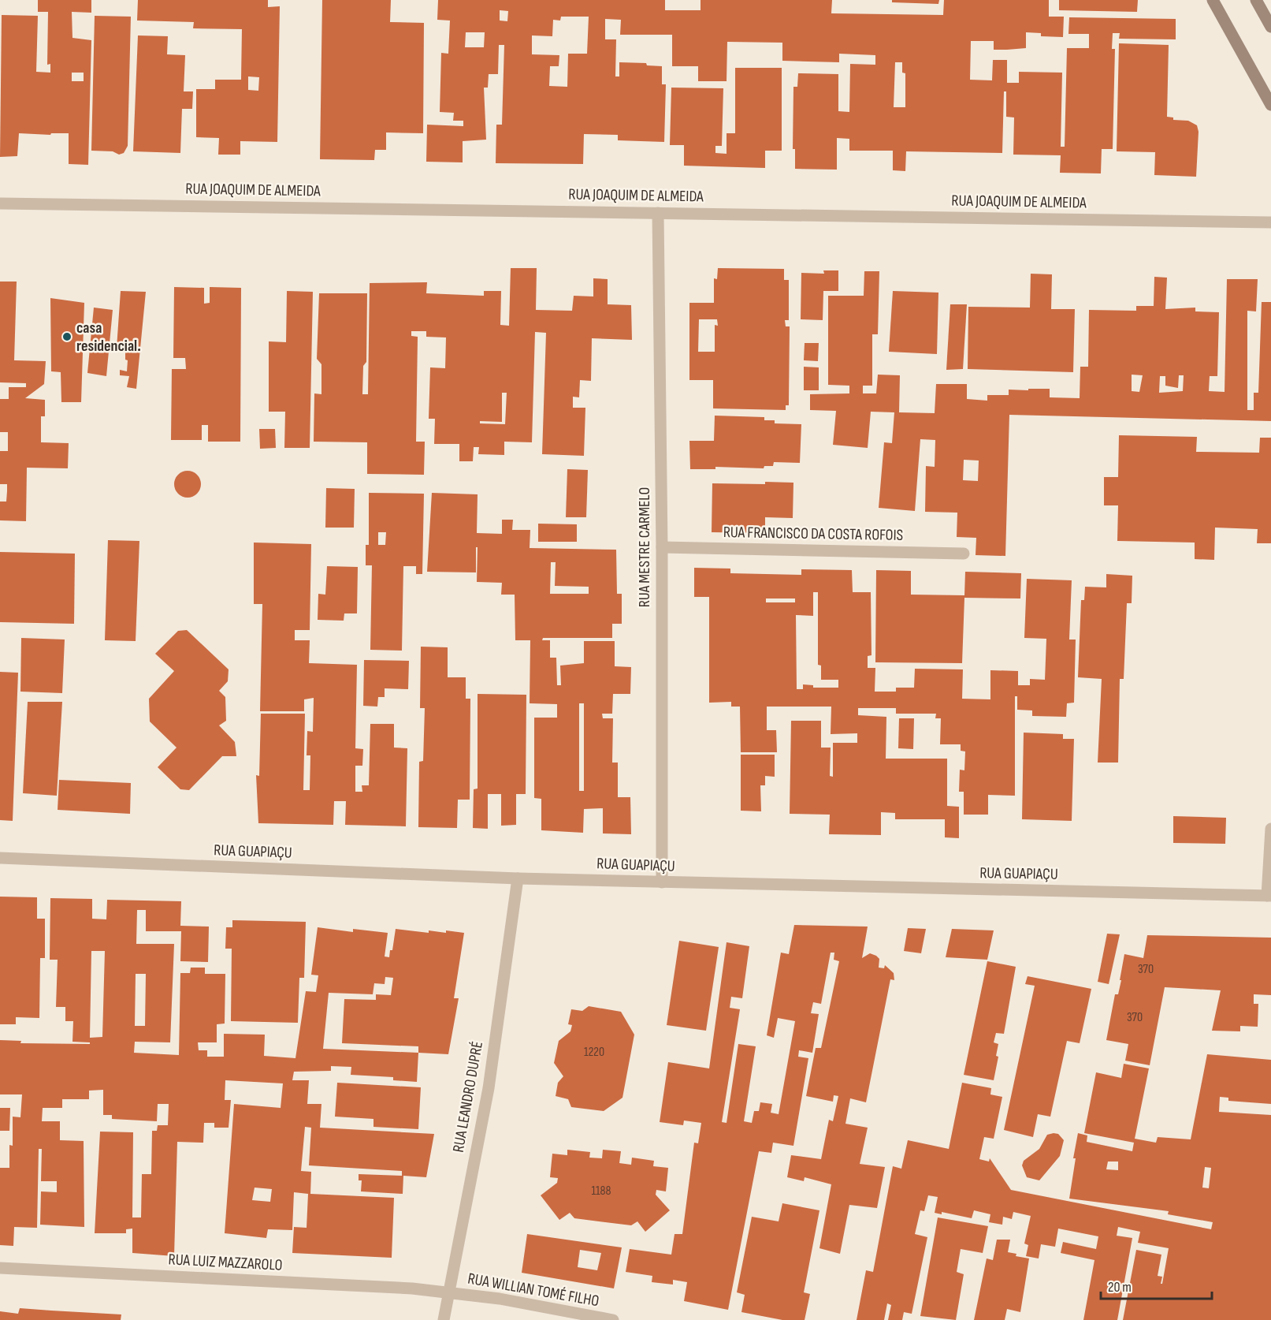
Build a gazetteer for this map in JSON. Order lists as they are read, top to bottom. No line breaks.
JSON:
{"streets":{"street":["RUA JOAQUIM DE ALMEIDA","RUA FRANCISCO DA COSTA ROFOIS","RUA MESTRE CARMELO","RUA GUAPIAÇU","RUA LEANDRO DUPRÉ","RUA LUIZ MAZZAROLO","RUA WILLIAN TOMÉ FILHO"]},"crossings":[["RUA JOAQUIM DE ALMEIDA","RUA MESTRE CARMELO"],["RUA FRANCISCO DA COSTA ROFOIS","RUA MESTRE CARMELO"],["RUA MESTRE CARMELO","RUA GUAPIAÇU"],["RUA GUAPIAÇU","RUA LEANDRO DUPRÉ"],["RUA LEANDRO DUPRÉ","RUA LUIZ MAZZAROLO"],["RUA LEANDRO DUPRÉ","RUA WILLIAN TOMÉ FILHO"],["RUA LUIZ MAZZAROLO","RUA WILLIAN TOMÉ FILHO"]],"places":["casa residencial."],"house_numbers":["370","370","1220","1188"],"scale_bar":"20 m"}
